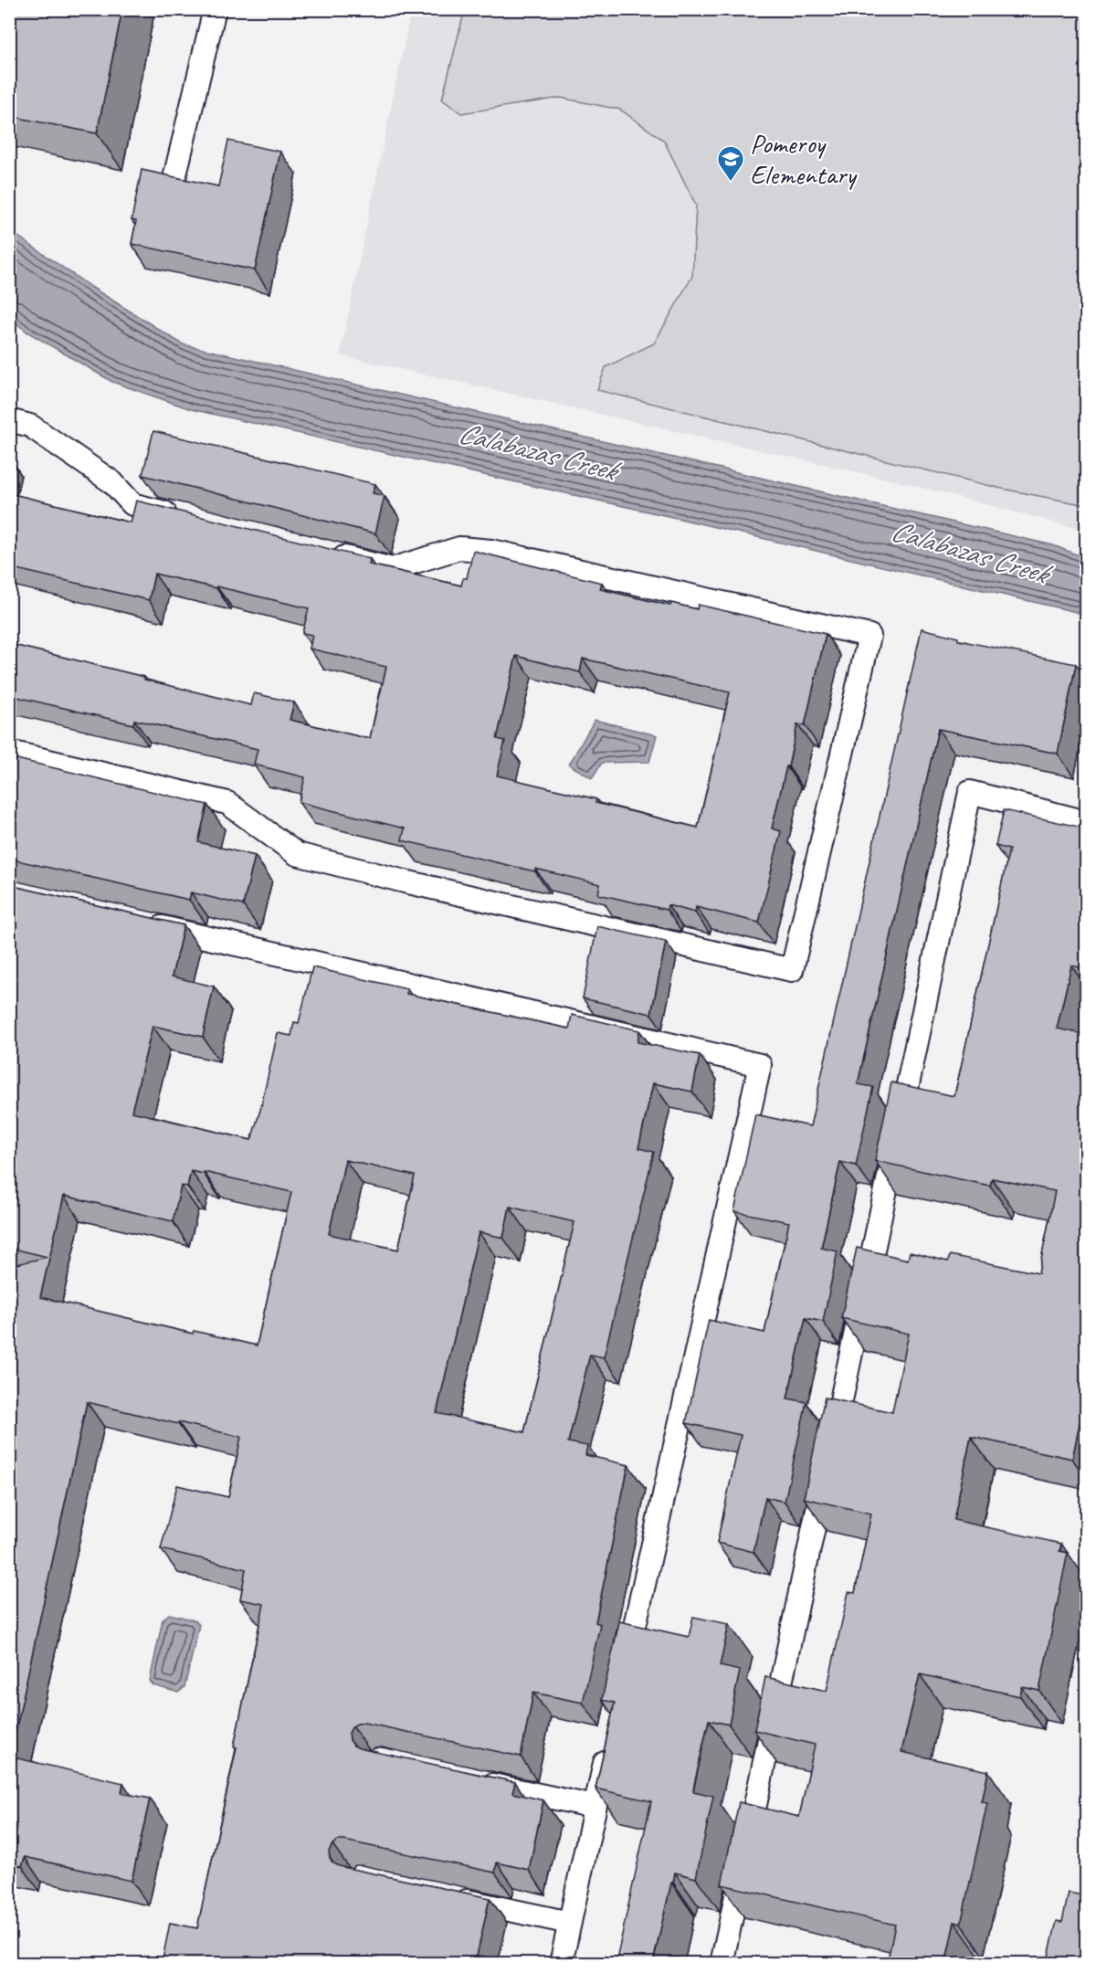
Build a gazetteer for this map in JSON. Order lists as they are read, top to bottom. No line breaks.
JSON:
{"water":["Calabazas Creek"],"places":{"school or university":["Pomeroy Elementary"]}}
